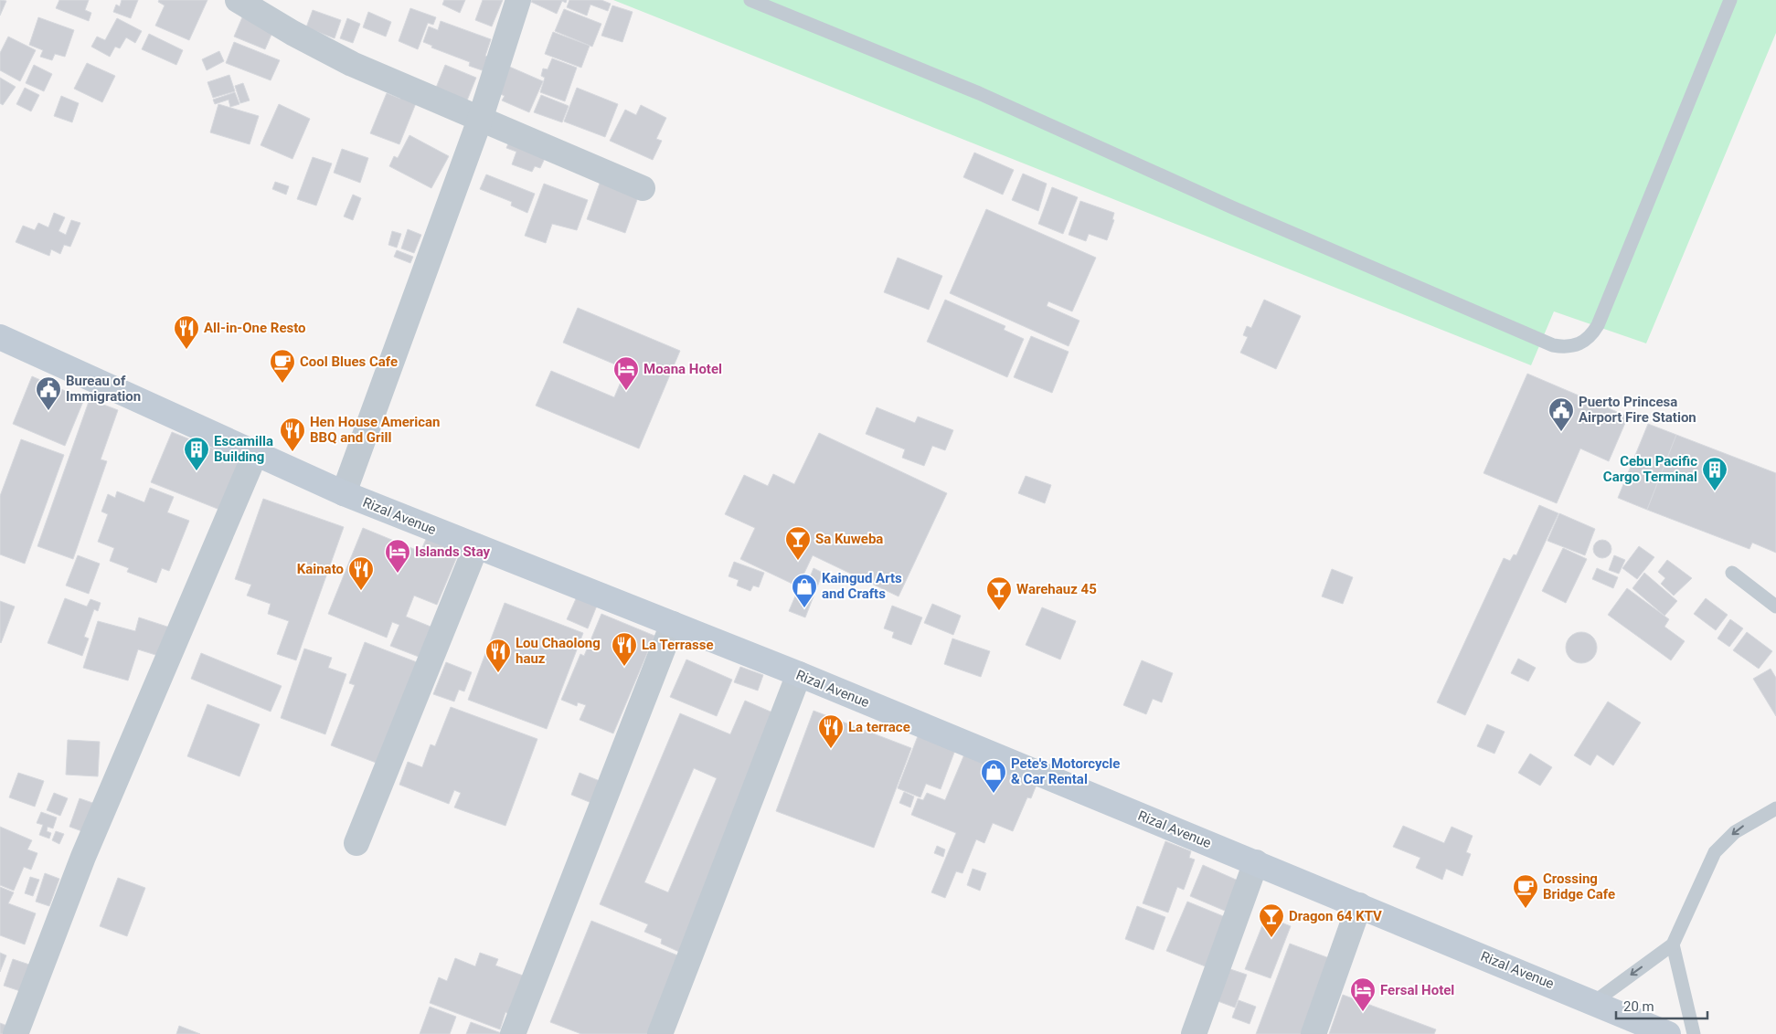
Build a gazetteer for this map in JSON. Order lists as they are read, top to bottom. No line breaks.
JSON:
{"streets":{"street":["Rizal Avenue"]},"places":{"restaurant":["All-in-One Resto","Hen House American BBQ and Grill","Kainato","La Terrasse","Lou Chaolong hauz","La terrace"],"cafe":["Cool Blues Cafe","Crossing Bridge Cafe"],"hotel":["Moana Hotel","Islands Stay","Fersal Hotel"],"public building":["Bureau of Immigration","Puerto Princesa Airport Fire Station"],"building":["Escamilla Building","Cebu Pacific Cargo Terminal"],"bar":["Sa Kuweba","Warehauz 45","Dragon 64 KTV"],"shop":["Kaingud Arts and Crafts","Pete's Motorcycle & Car Rental"]},"scale_bar":"20 m"}
